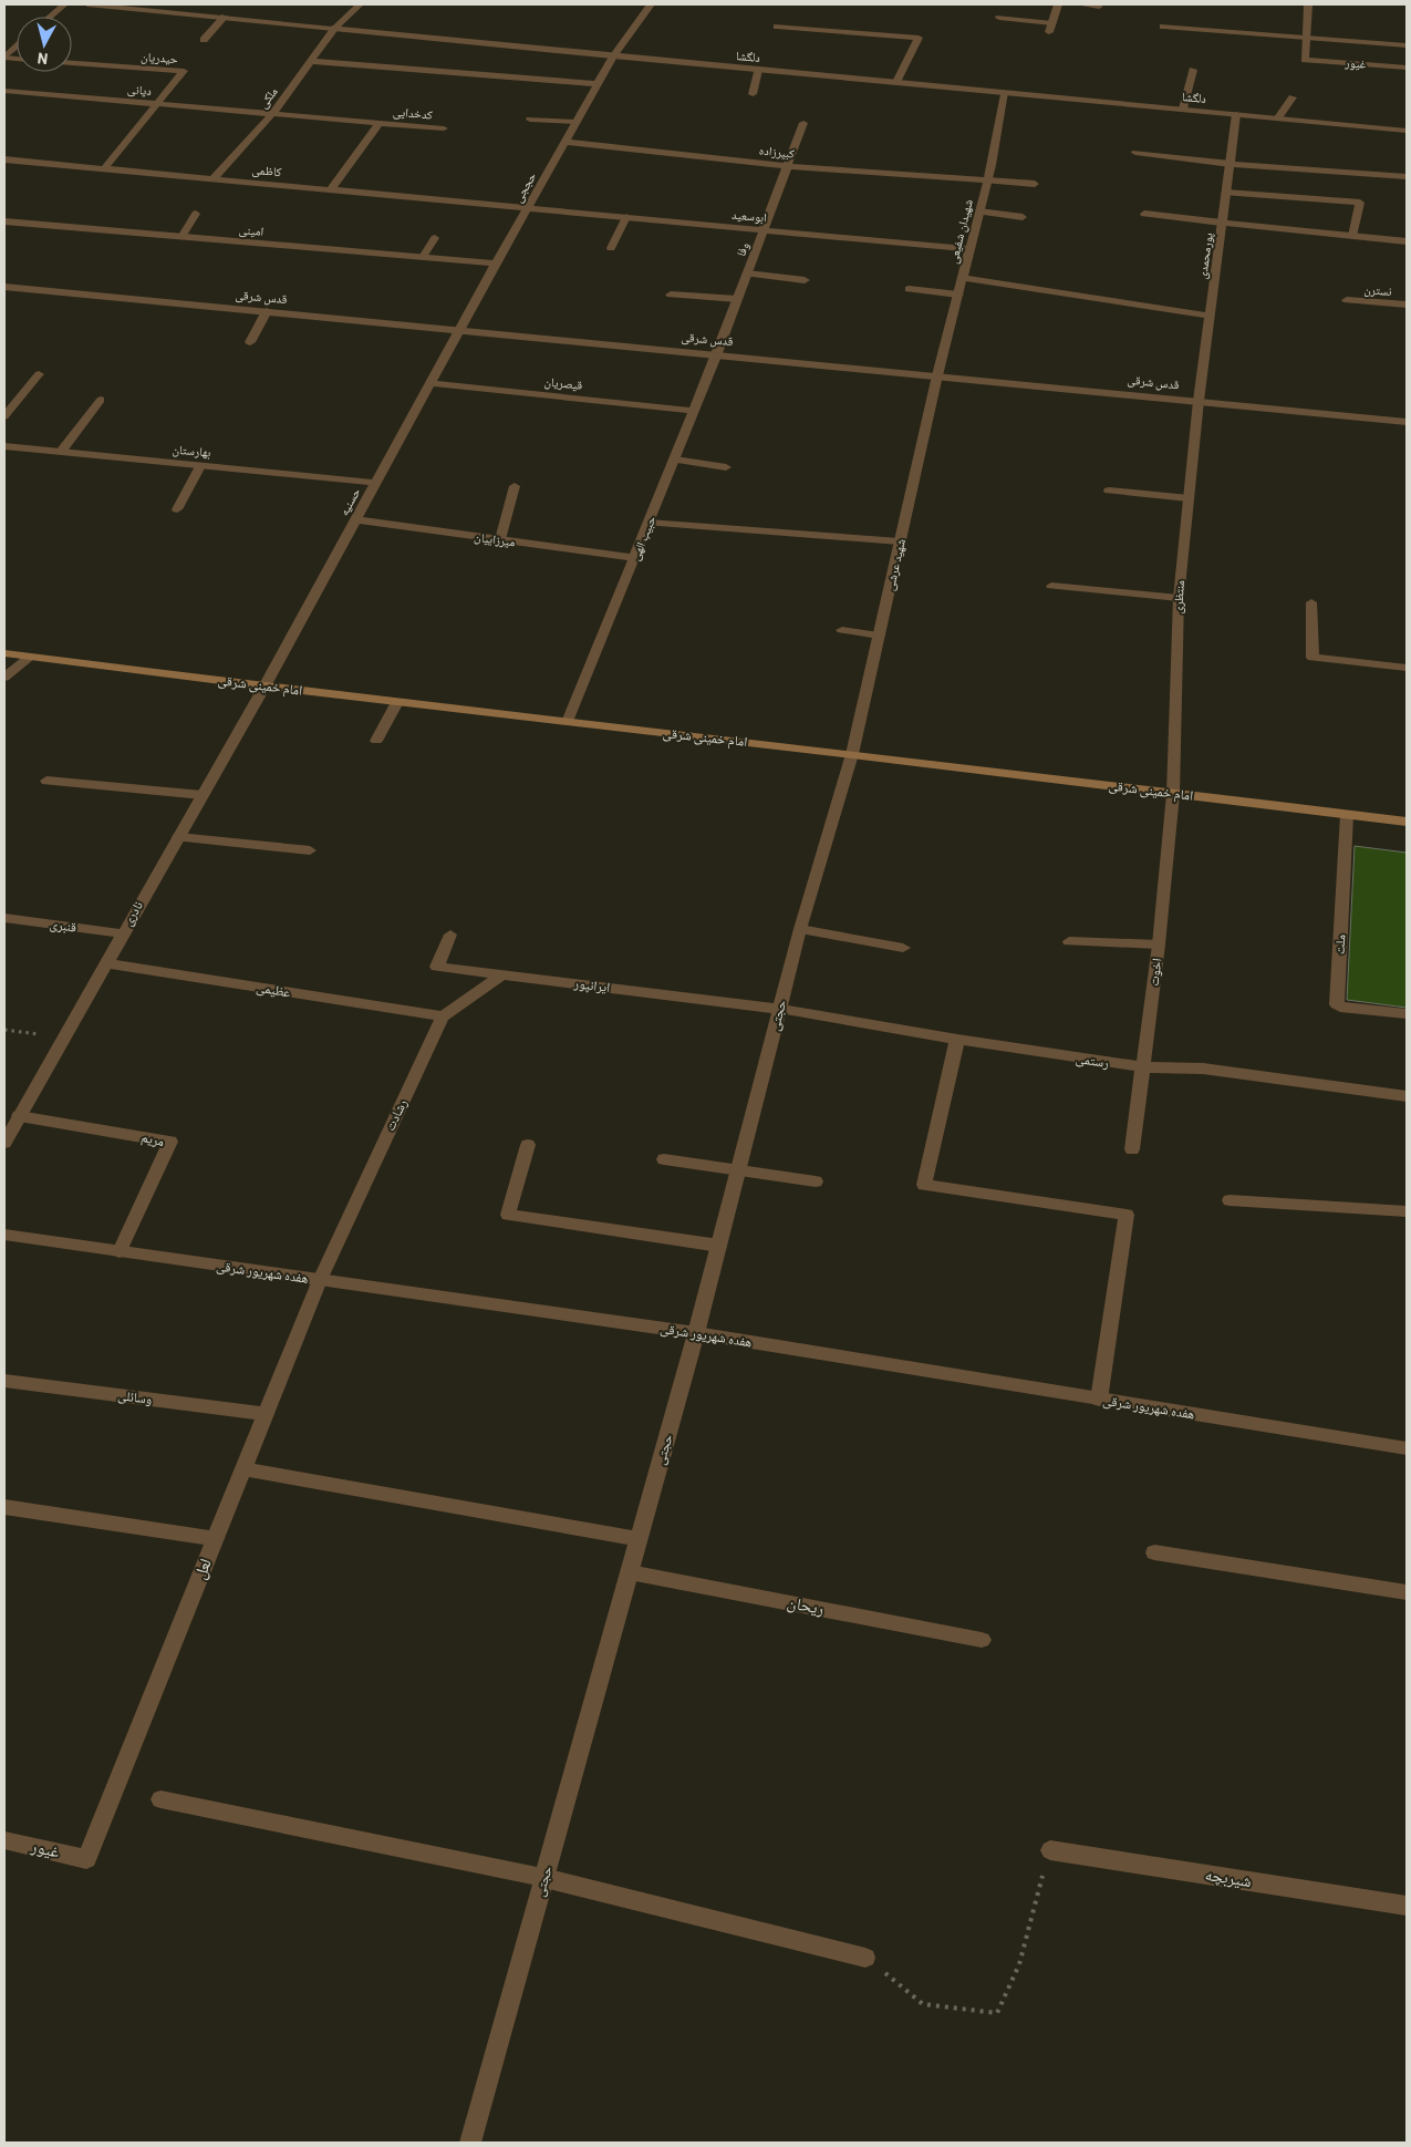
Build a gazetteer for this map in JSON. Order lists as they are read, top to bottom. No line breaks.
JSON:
{"streets":{"main road":["امام خمینی شرقی"],"street":["دلگشا","حیدریان","غیور","دیانی","ملکی","کدخدایی","کبیرزاده","کاظمی","حججی","ابوسعید","امینی","شهیدان شفیعی","وفا","پورمحمدی","نسترن","قدس شرقی","قیصریان","بهارستان","حسنیه","حبیب الهی","میرزاییان","شهید عرشی","منتظری","نادری","قنبری","ملت","اخوت","ایرانپور","عظیمی","حجتی","رستمی","رشادت","مریم","هفده شهریور شرقی","وسائلی","لعل","ریحان","شیربچه"]},"crossings":[["دلگشا","ملکی"],["دلگشا","حججی"],["دلگشا","شهیدان شفیعی"],["دلگشا","پورمحمدی"],["حیدریان","دیانی"],["حیدریان","کاظمی"],["غیور","لعل"],["دیانی","ملکی"],["دیانی","کدخدایی"],["ملکی","کاظمی"],["کبیرزاده","حججی"],["کبیرزاده","شهیدان شفیعی"],["کبیرزاده","وفا"],["کاظمی","حججی"],["کاظمی","ابوسعید"],["حججی","ابوسعید"],["حججی","امینی"],["حججی","قدس شرقی"],["حججی","حسنیه"],["ابوسعید","شهیدان شفیعی"],["ابوسعید","وفا"],["شهیدان شفیعی","قدس شرقی"],["شهیدان شفیعی","شهید عرشی"],["وفا","قدس شرقی"],["وفا","حبیب الهی"],["پورمحمدی","قدس شرقی"],["پورمحمدی","منتظری"],["قدس شرقی","حسنیه"],["قدس شرقی","حبیب الهی"],["قدس شرقی","شهید عرشی"],["قدس شرقی","منتظری"],["قیصریان","حسنیه"],["قیصریان","حبیب الهی"],["بهارستان","حسنیه"],["حسنیه","میرزاییان"],["حسنیه","امام خمینی شرقی"],["حسنیه","نادری"],["حبیب الهی","میرزاییان"],["حبیب الهی","امام خمینی شرقی"],["شهید عرشی","امام خمینی شرقی"],["شهید عرشی","حجتی"],["منتظری","امام خمینی شرقی"],["منتظری","اخوت"],["امام خمینی شرقی","نادری"],["امام خمینی شرقی","ملت"],["امام خمینی شرقی","اخوت"],["امام خمینی شرقی","حجتی"],["نادری","قنبری"],["نادری","عظیمی"],["نادری","مریم"],["اخوت","رستمی"],["ایرانپور","حجتی"],["ایرانپور","رستمی"],["ایرانپور","رشادت"],["عظیمی","رشادت"],["حجتی","رستمی"],["حجتی","هفده شهریور شرقی"],["حجتی","ریحان"],["رشادت","هفده شهریور شرقی"],["رشادت","لعل"],["مریم","هفده شهریور شرقی"],["هفده شهریور شرقی","لعل"],["وسائلی","لعل"]],"north":"bottom"}
